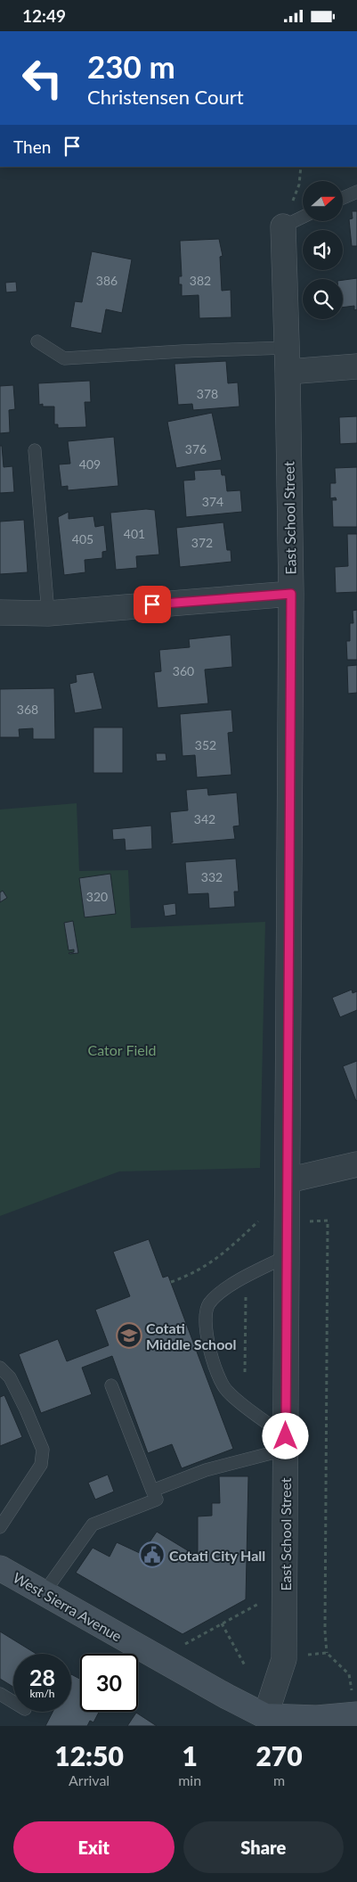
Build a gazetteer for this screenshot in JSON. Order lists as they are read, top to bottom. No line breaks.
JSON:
{"streets":{"main road":["West Sierra Avenue"],"street":["East School Street"]},"crossings":[["East School Street","West Sierra Avenue"]],"parks":["Cator Field"],"places":{"school or university":["Cotati Middle School"],"public building":["Cotati City Hall"]},"house_numbers":["386","382","378","376","409","374","401","405","372","360","368","352","342","332","320"],"north":"right","page":{"status":"12:49","turn":["230 m","Christensen Court"],"then":"Then","speed":"28 km/h","limit":"30","eta":["12:50","Arrival","1","min","270","m"],"buttons":["Exit","Share"]}}
